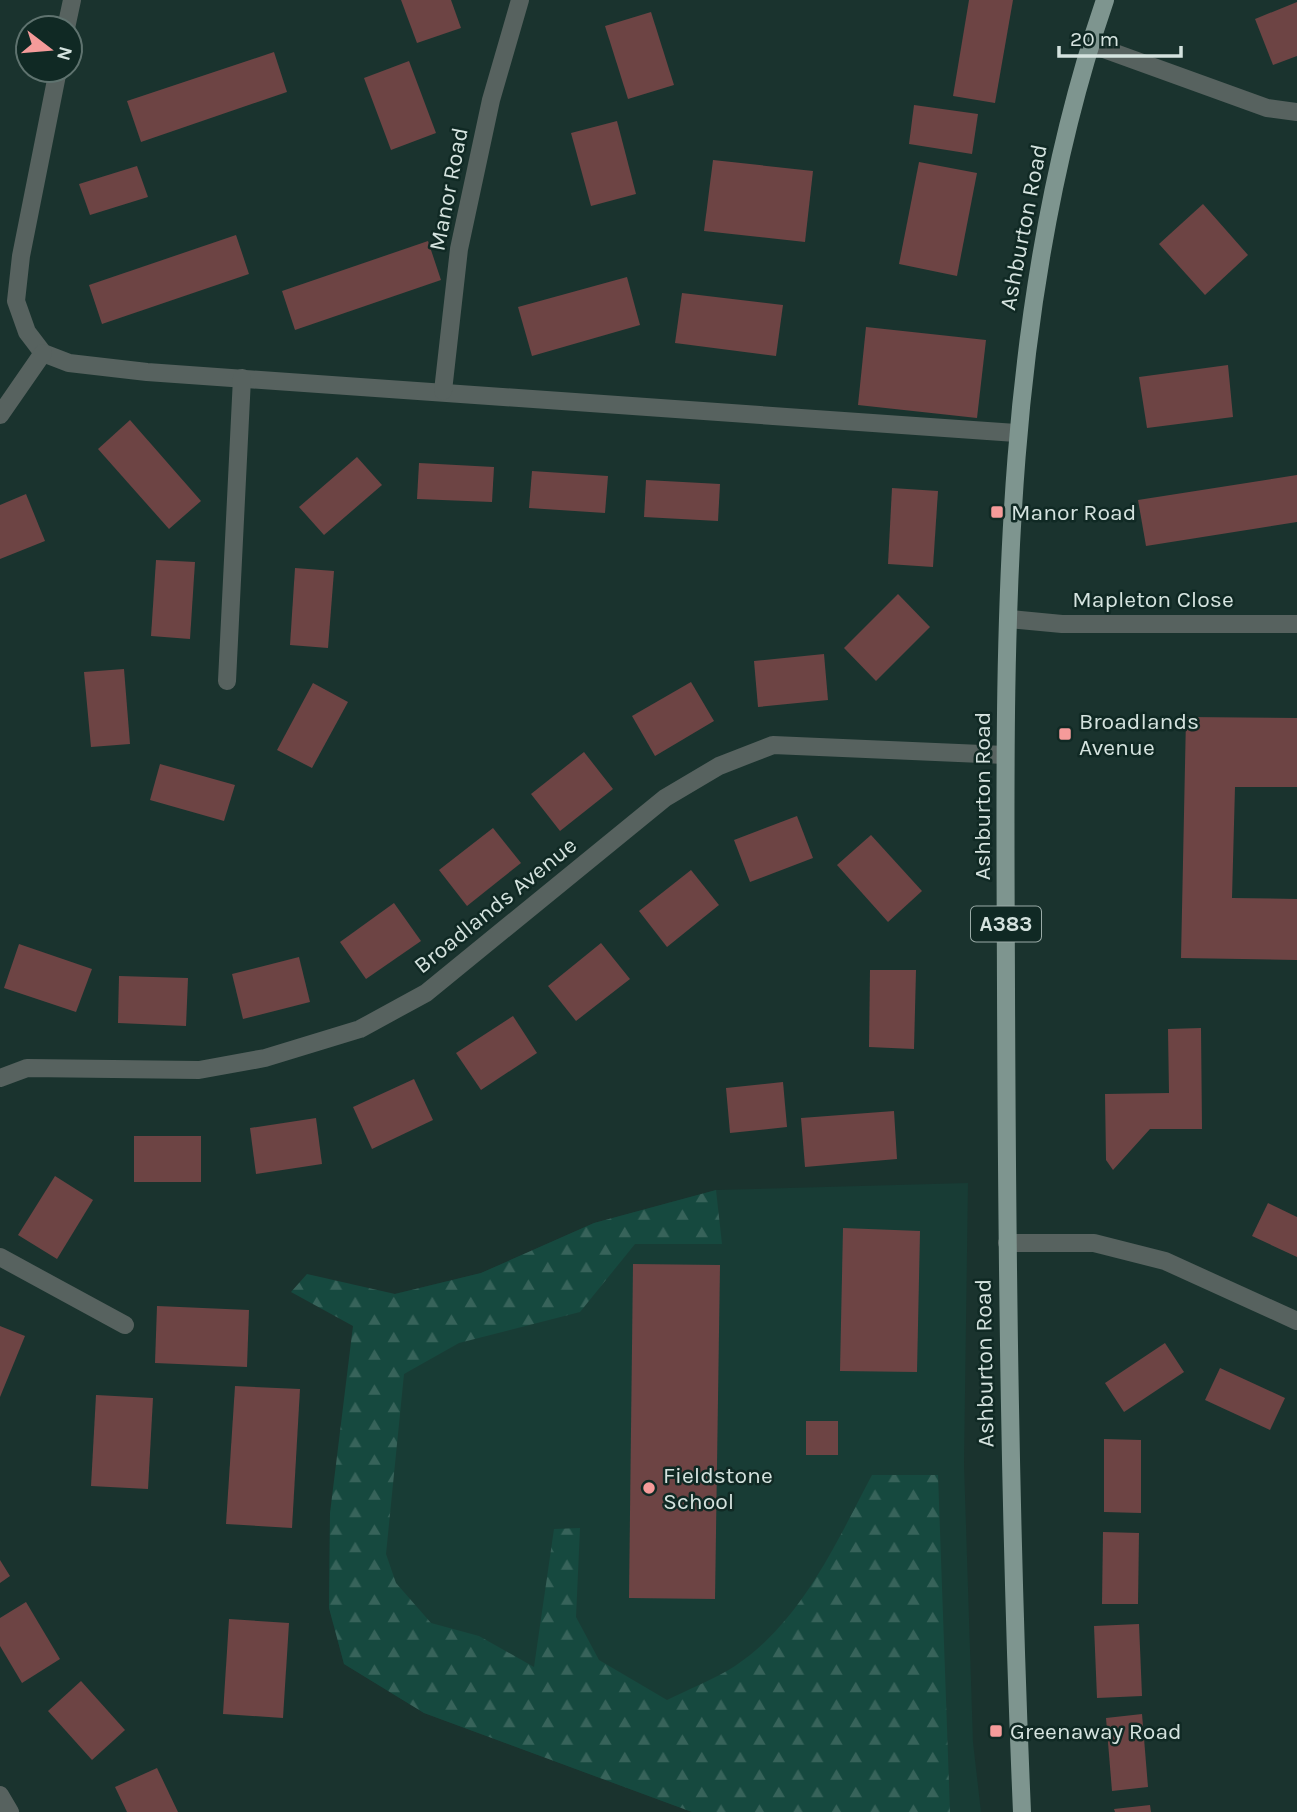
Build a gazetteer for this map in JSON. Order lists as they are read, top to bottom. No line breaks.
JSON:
{"streets":{"main road":["Ashburton Road","A383"],"street":["Manor Road","Mapleton Close","Broadlands Avenue"]},"crossings":[["Ashburton Road","Mapleton Close"],["Ashburton Road","Broadlands Avenue"]],"places":{"transit":["Manor Road","Broadlands Avenue","Greenaway Road"],"other":["Fieldstone School"]},"scale_bar":"20 m","north":"right"}
